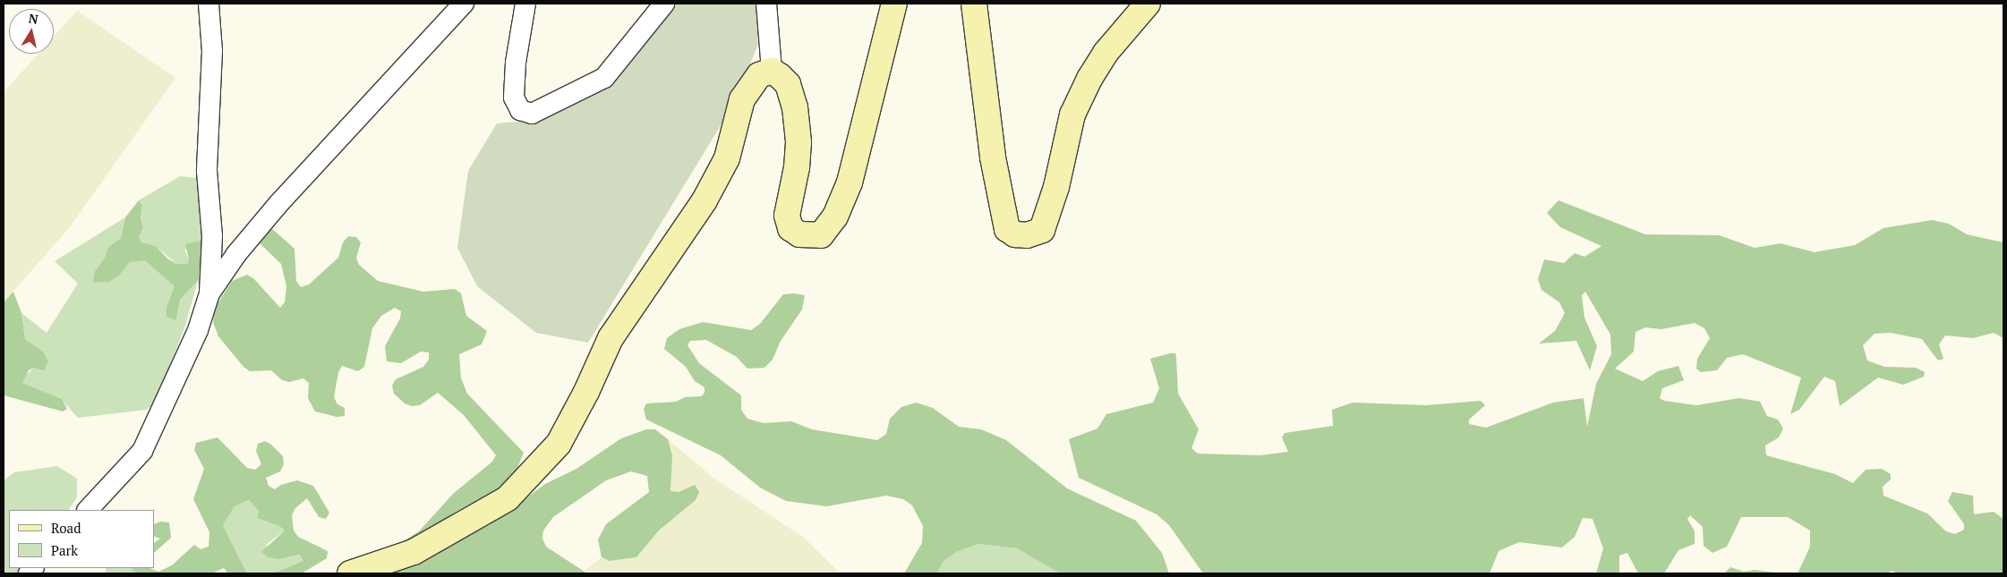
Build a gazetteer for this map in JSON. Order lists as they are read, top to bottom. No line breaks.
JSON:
{"legend":["Road","Park"],"north":"top"}
